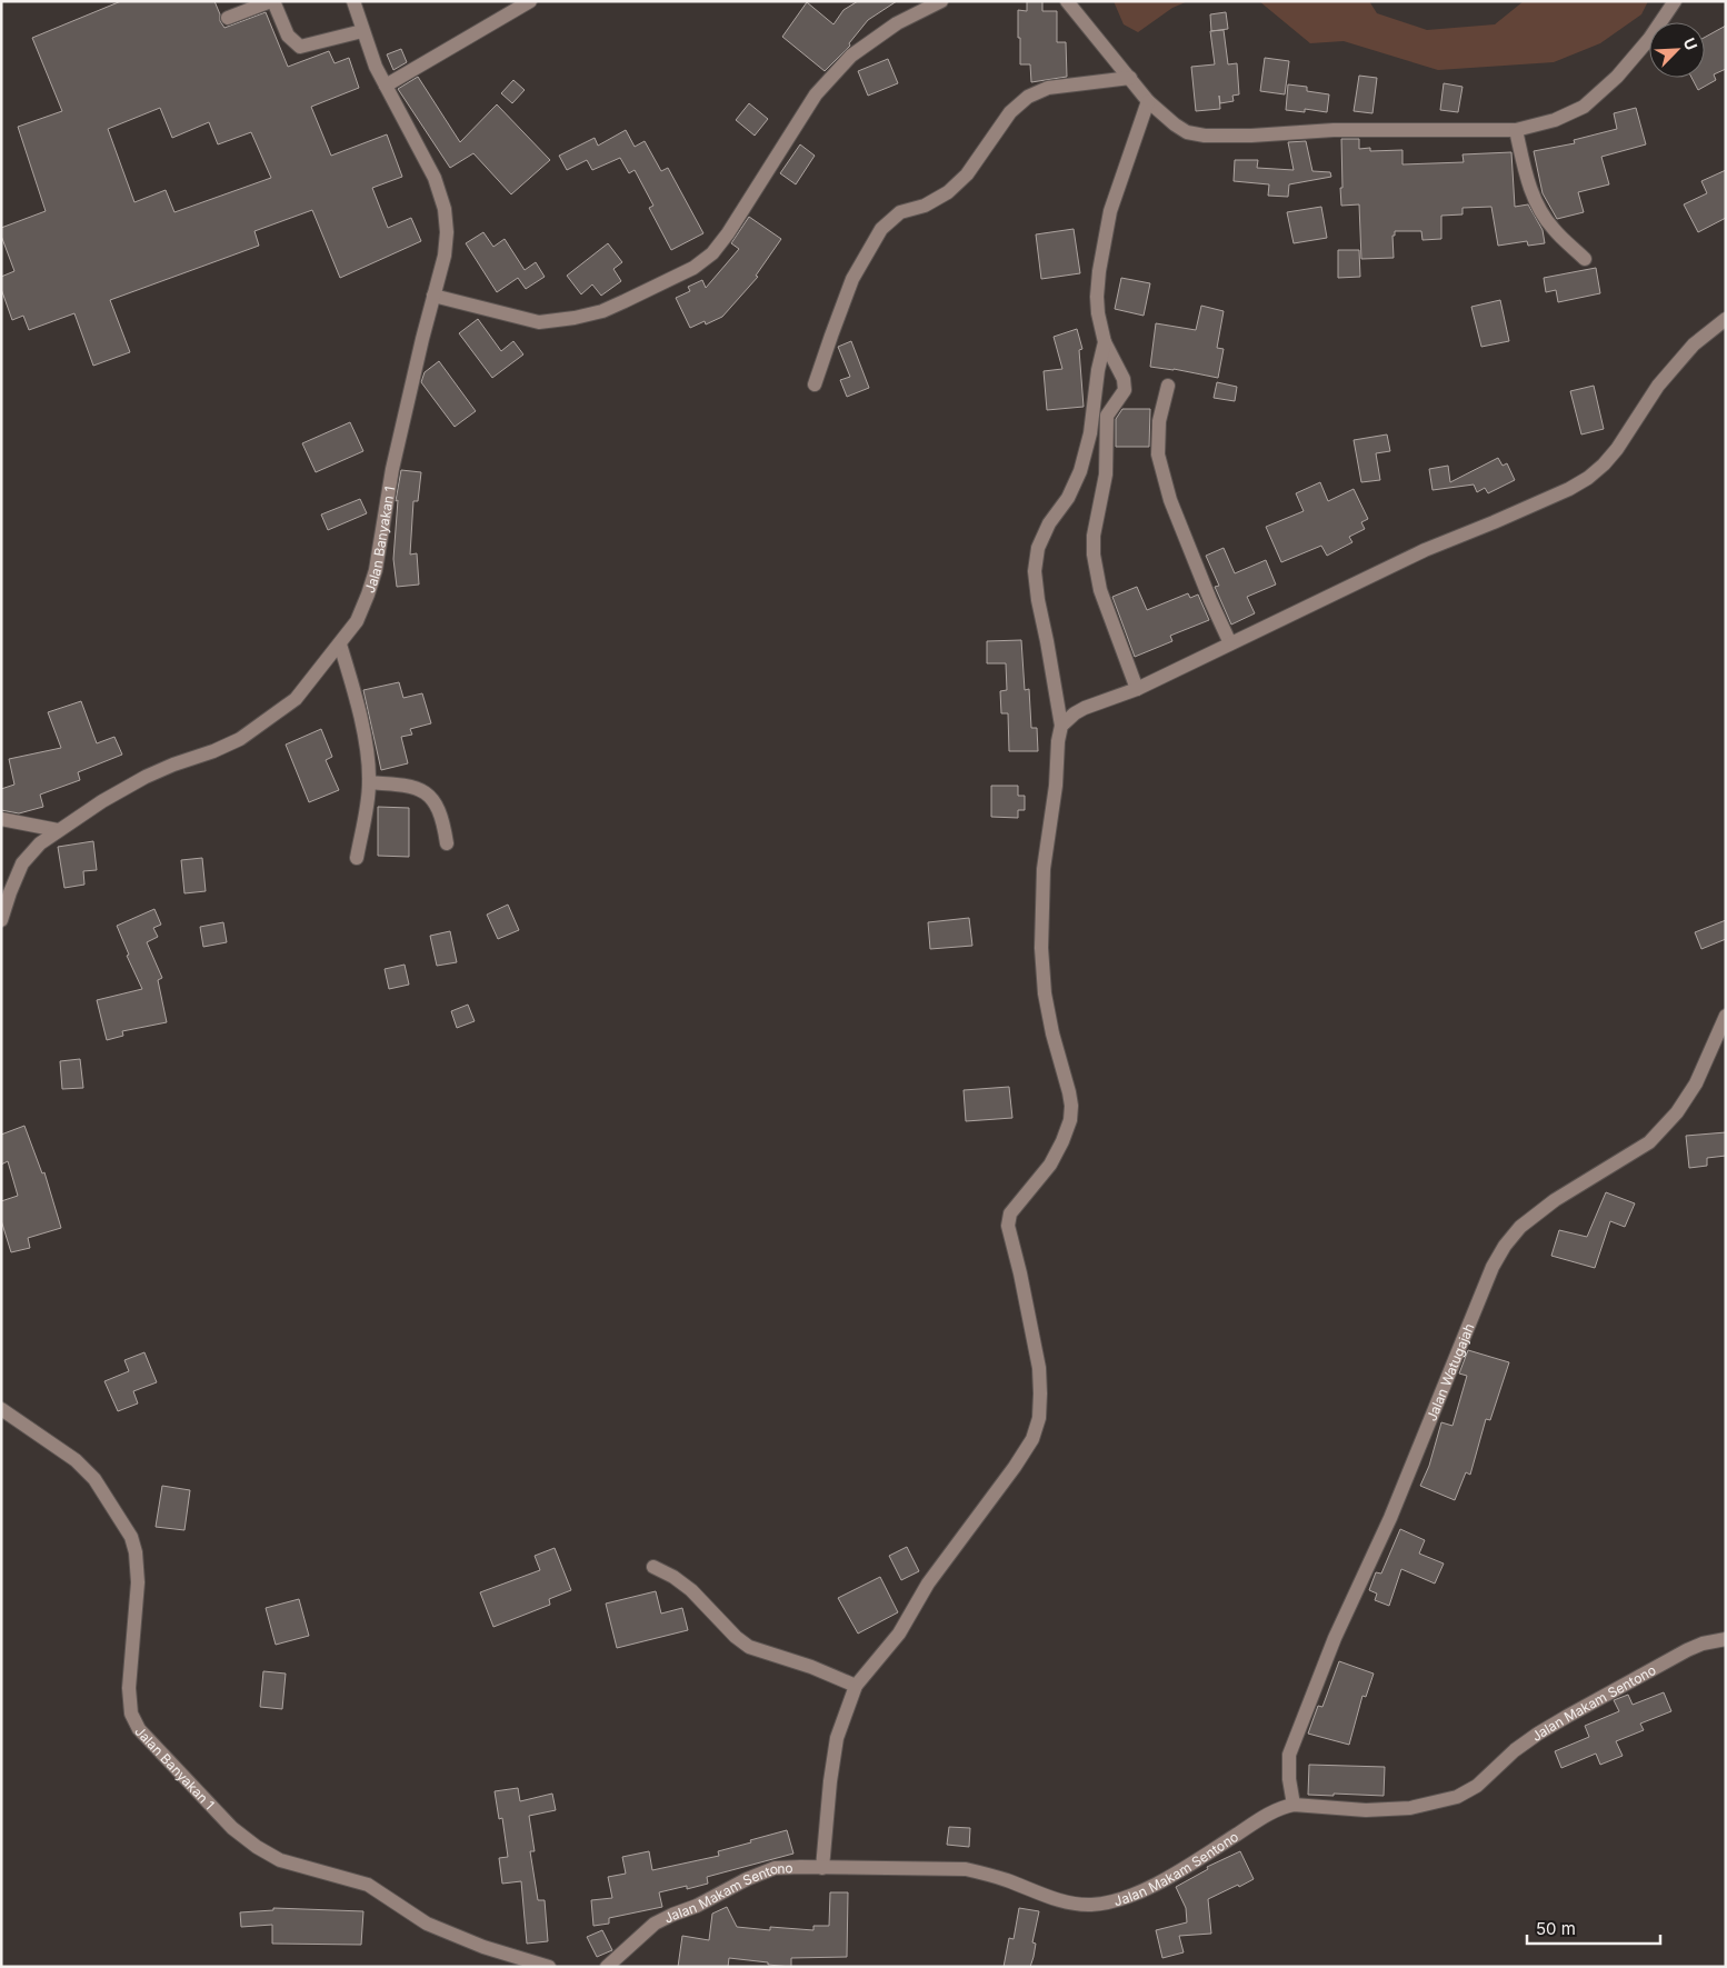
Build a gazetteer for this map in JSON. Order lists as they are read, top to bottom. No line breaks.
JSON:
{"streets":{"street":["Jalan Banyakan 1","Jalan Watugajah","Jalan Makam Sentono"]},"crossings":[["Jalan Watugajah","Jalan Makam Sentono"]],"scale_bar":"50 m","north":"top right"}
